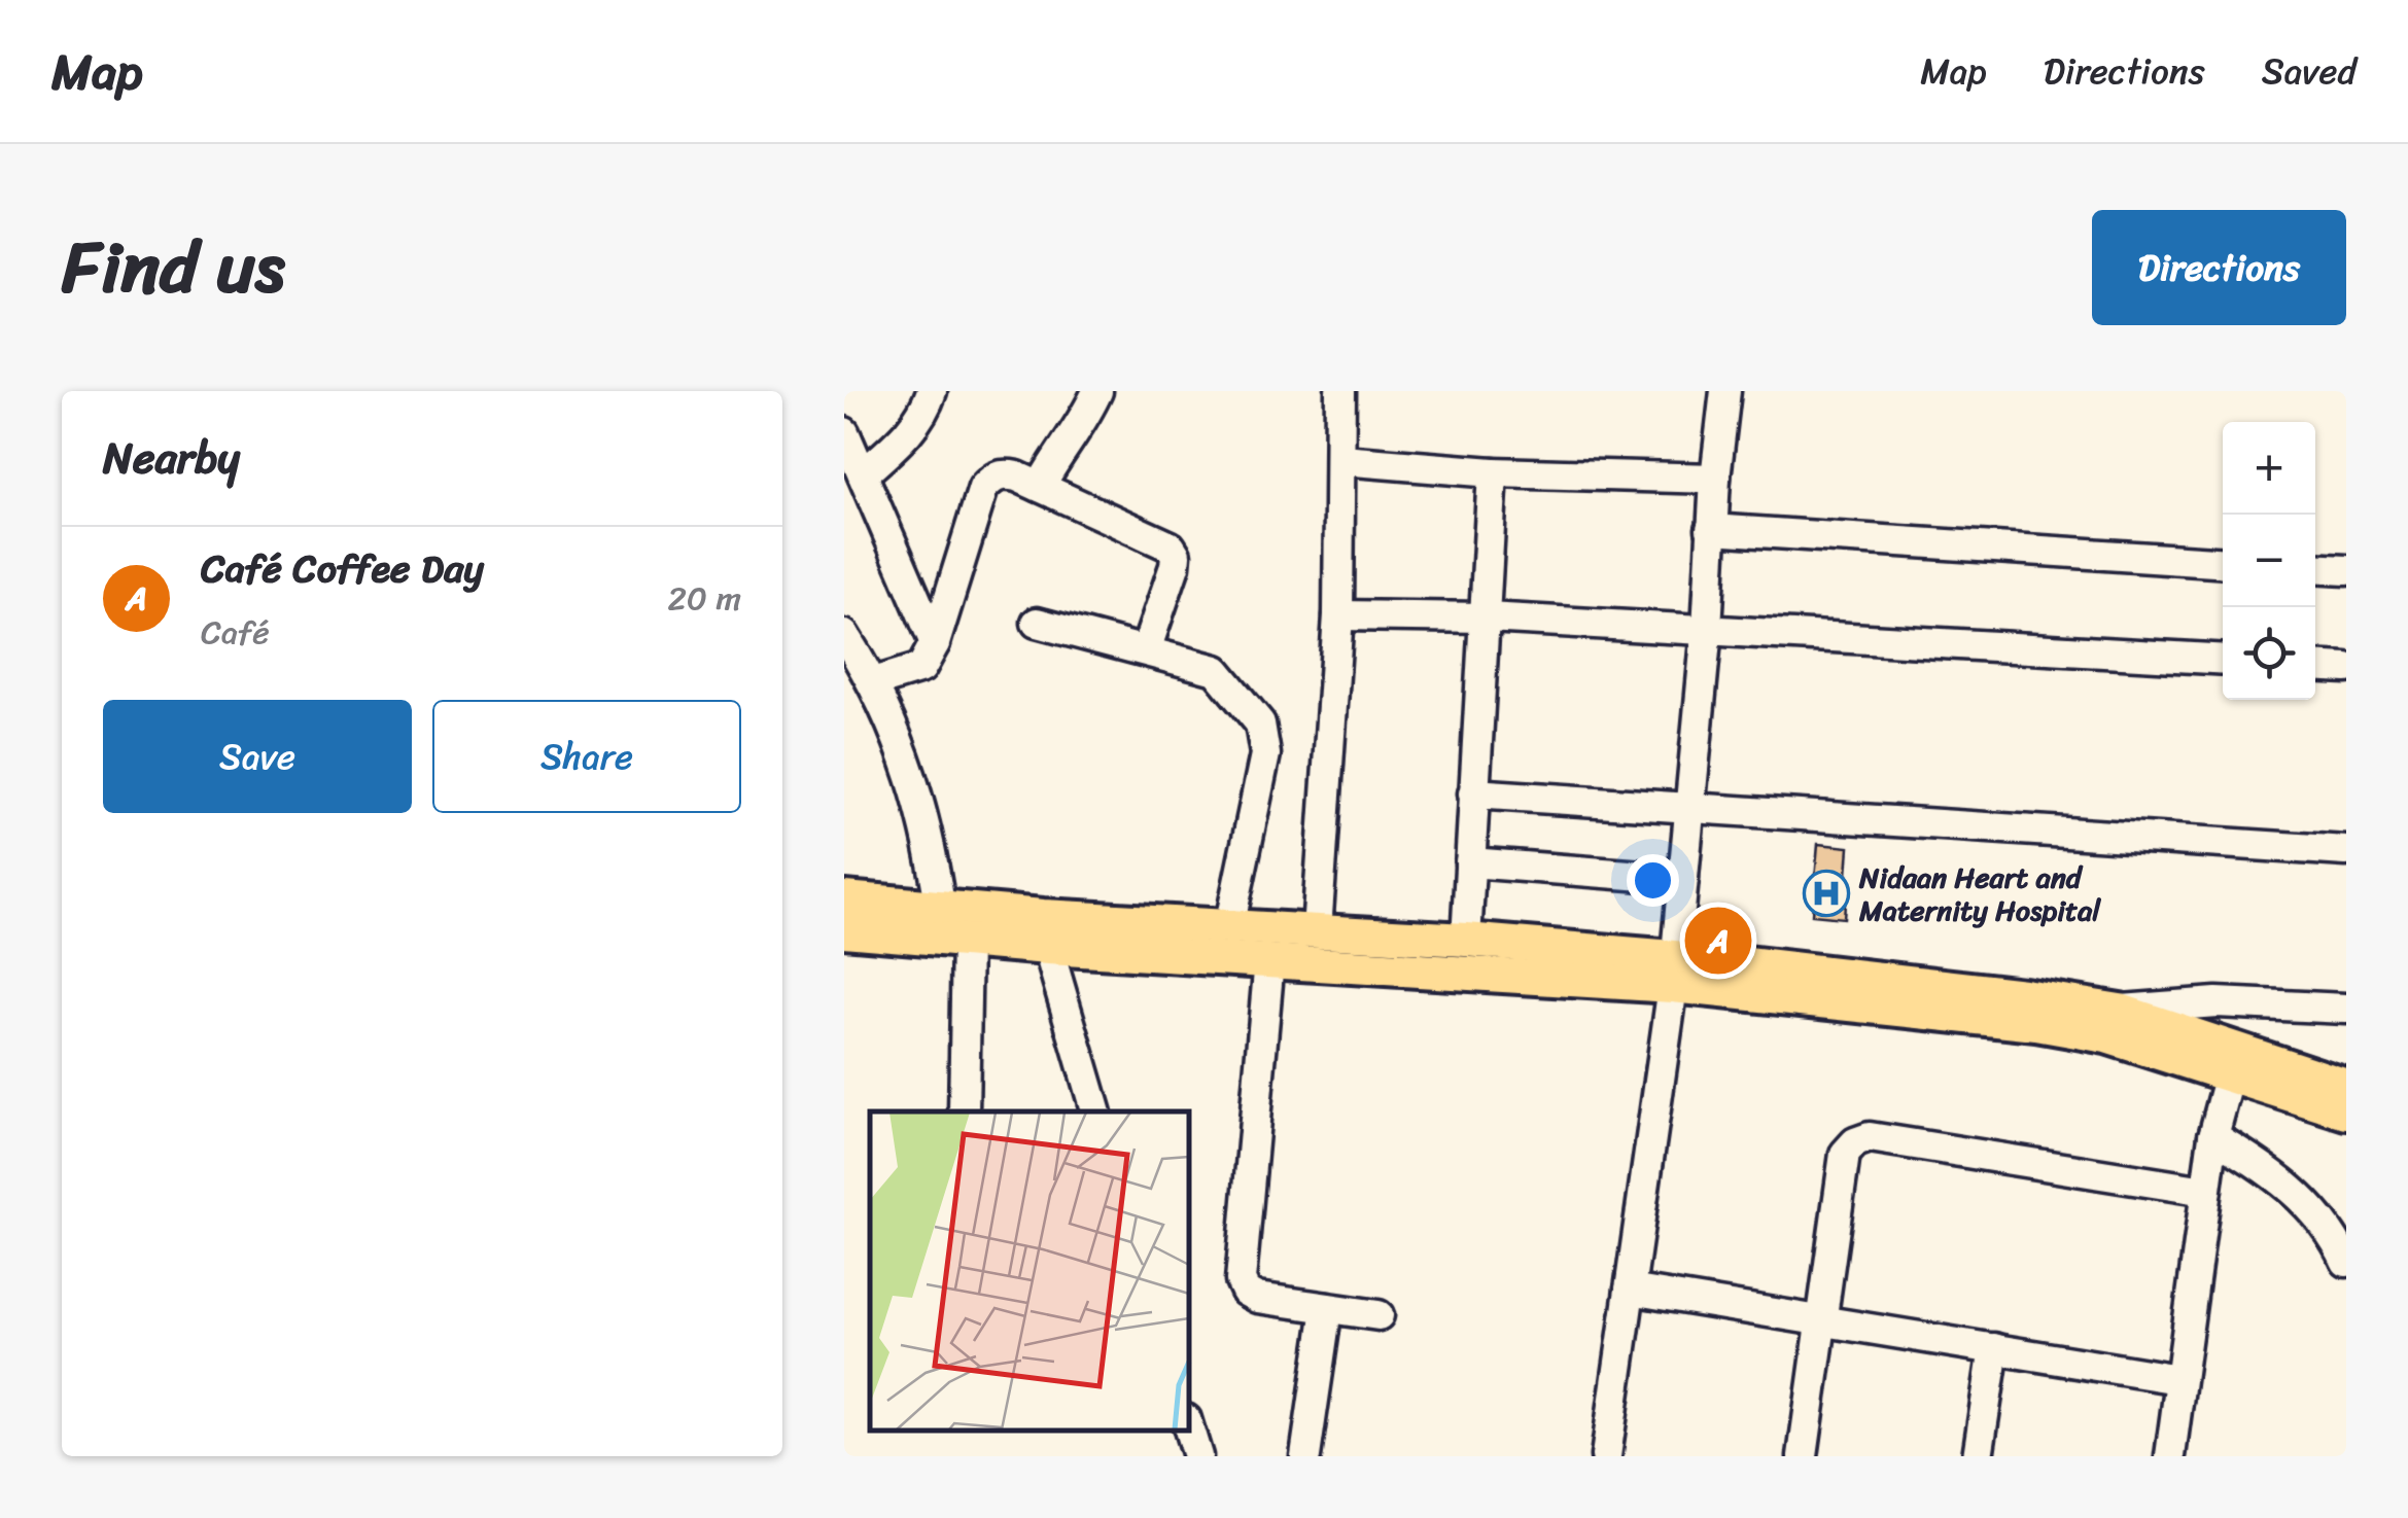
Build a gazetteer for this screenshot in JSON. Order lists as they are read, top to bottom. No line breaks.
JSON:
{"places":{"hospital":["Nidaan Heart and Maternity Hospital"]},"page":{"header":"Map","nav":["Map","Directions","Saved"],"title":"Find us","buttons":["Directions",["Save","Share"]],"heading":"Nearby","map_buttons":["+","−"],"list":[{"mark":"A","name":"Café Coffee Day","note":"Café","value":"20 m"}],"pins":"A"}}
